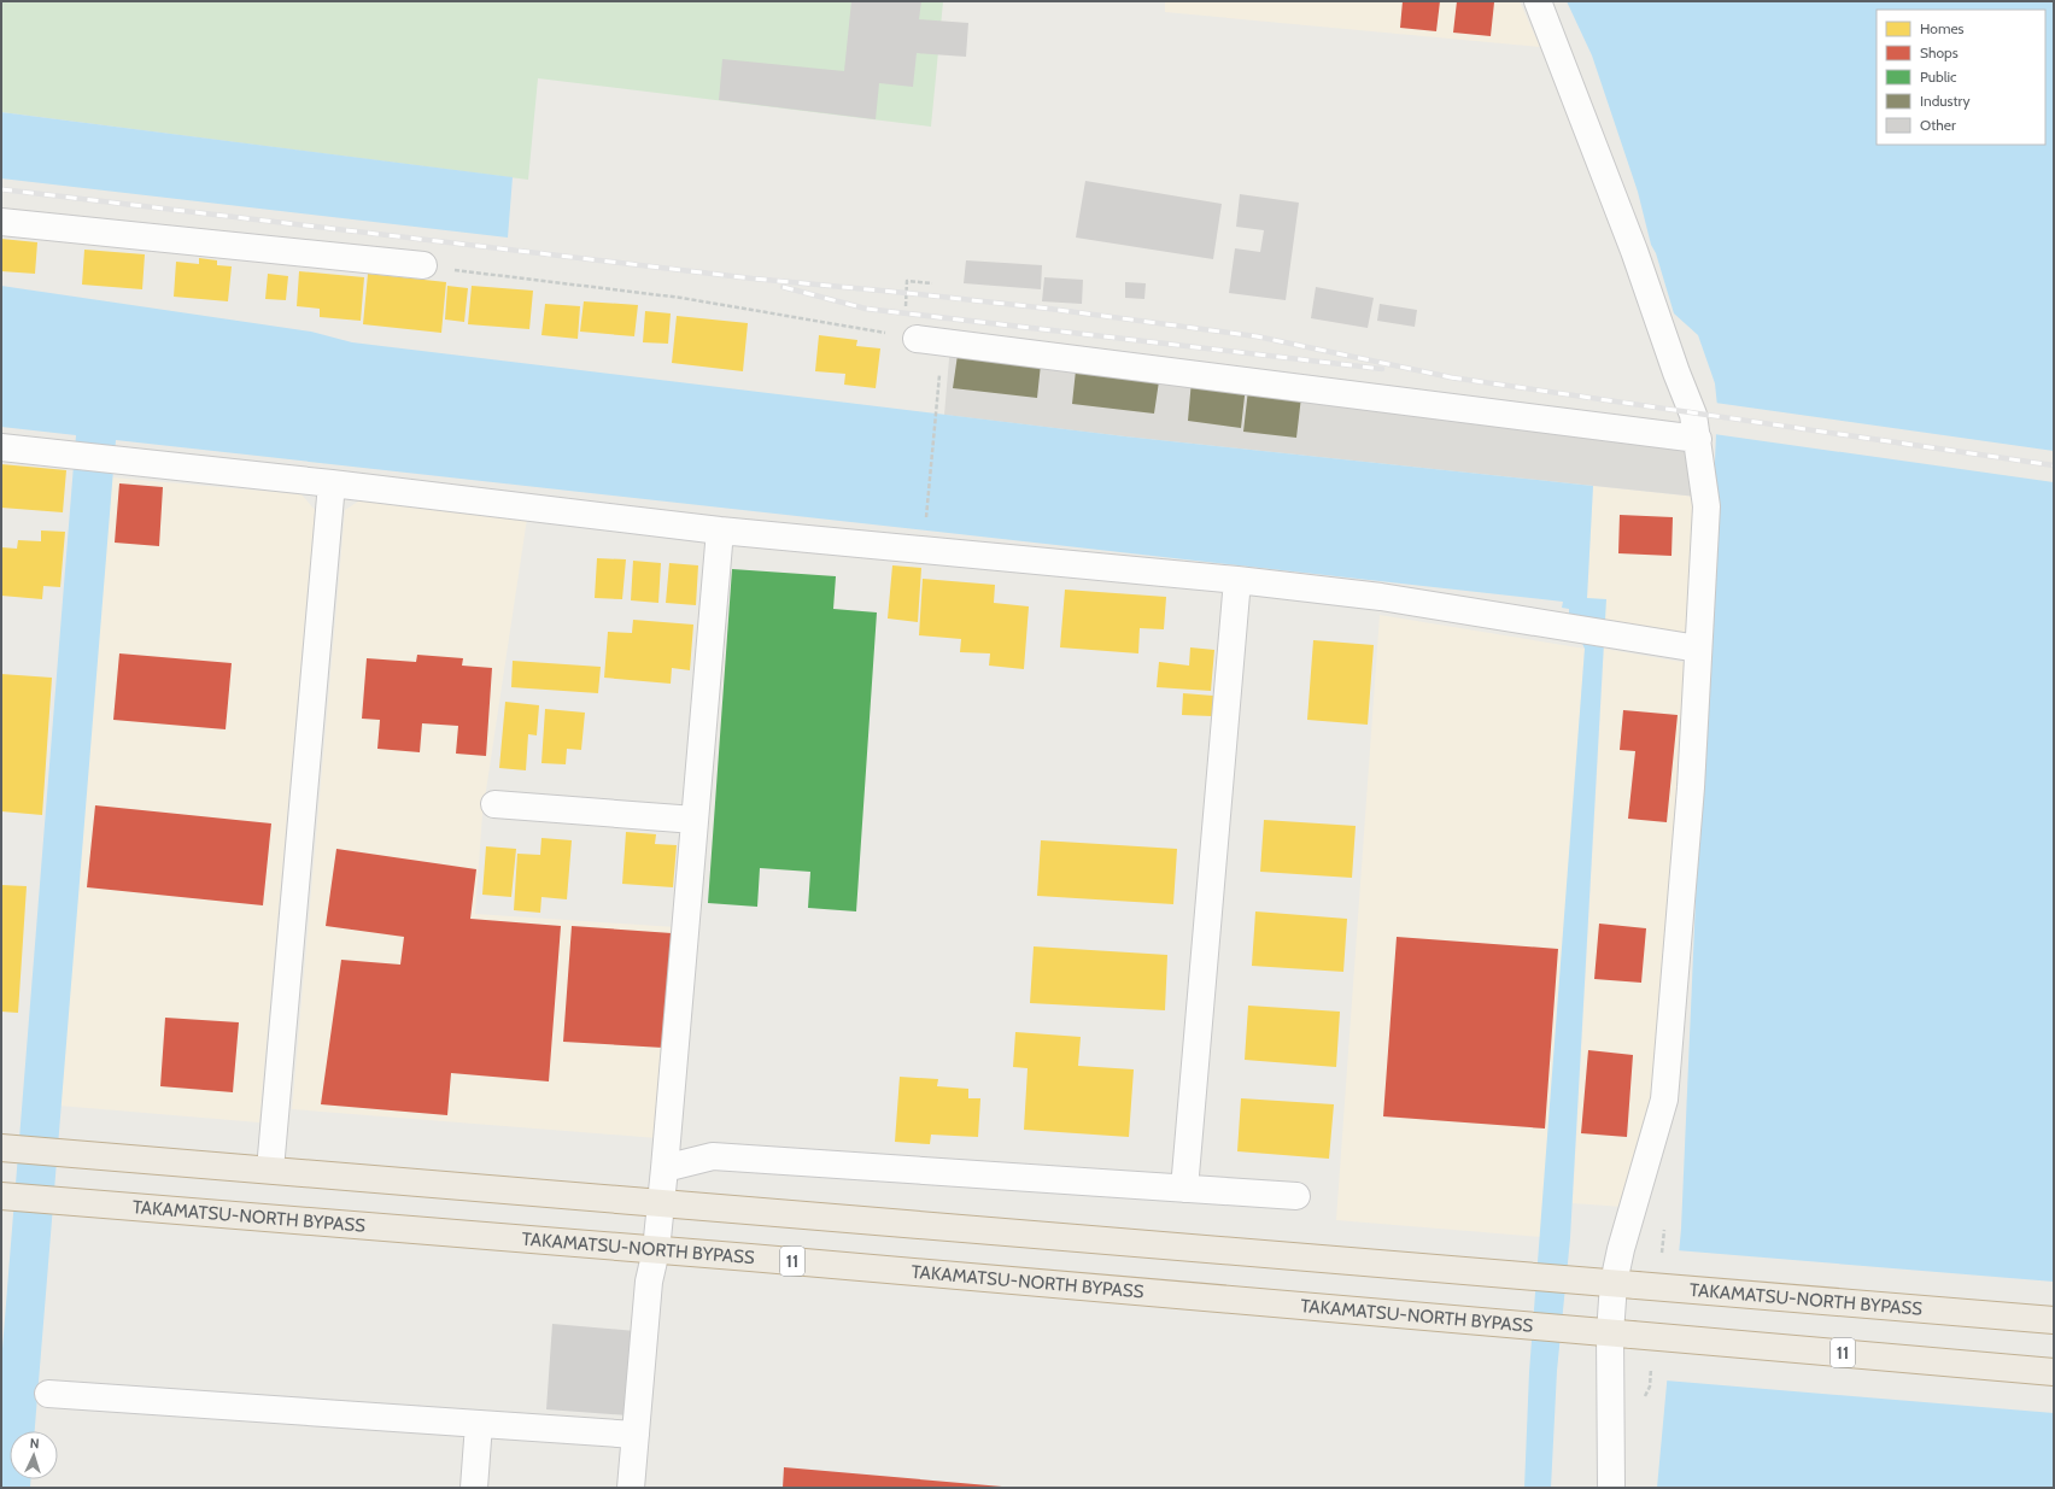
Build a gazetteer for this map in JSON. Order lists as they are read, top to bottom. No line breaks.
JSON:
{"streets":{"highway":["TAKAMATSU-NORTH BYPASS","11"]},"legend":["Homes","Shops","Public","Industry","Other"],"north":"top"}
